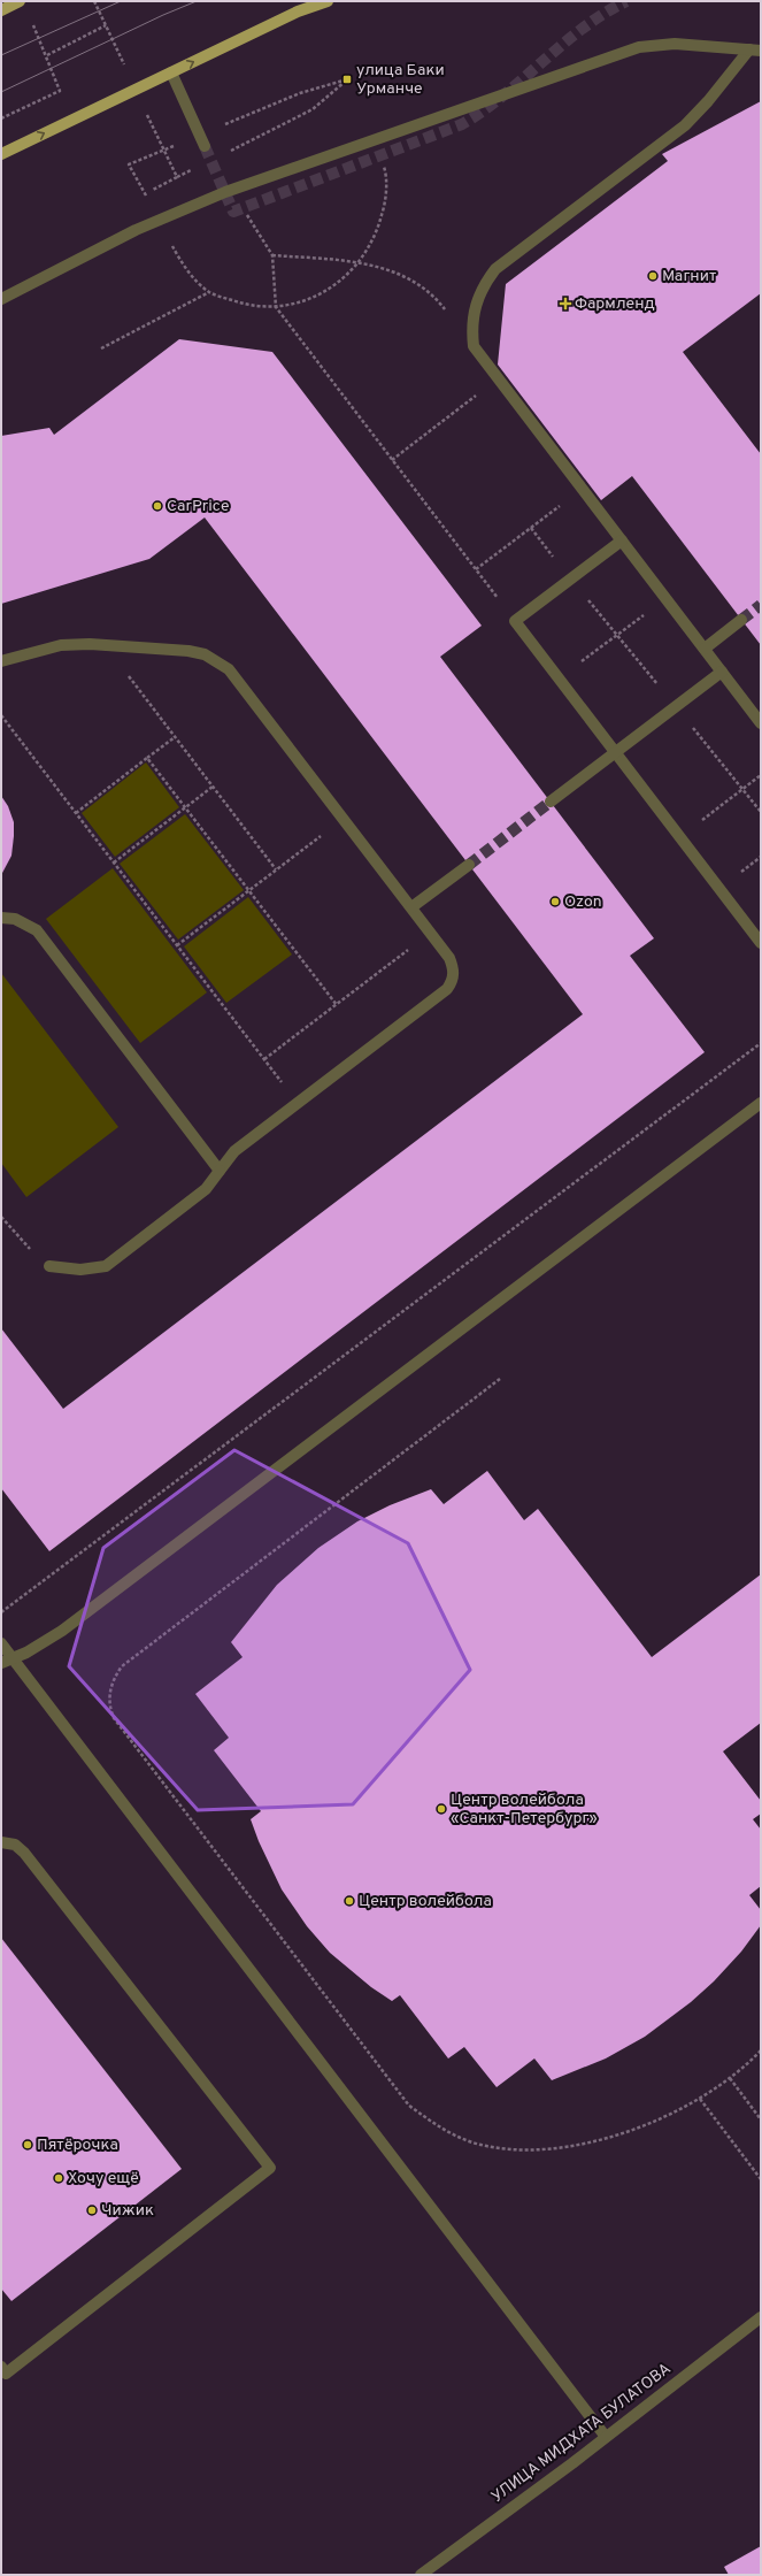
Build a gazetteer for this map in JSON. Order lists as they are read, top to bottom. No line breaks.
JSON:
{"streets":{"street":["УЛИЦА МИДХАТА БУЛАТОВА"]},"places":{"transit":["улица Баки Урманче"],"other":["Магнит","CarPrice","Ozon","Центр волейбола «Санкт-Петербург»","Центр волейбола","Пятёрочка","Хочу ещё","Чижик"],"health":["Фармленд"]}}
